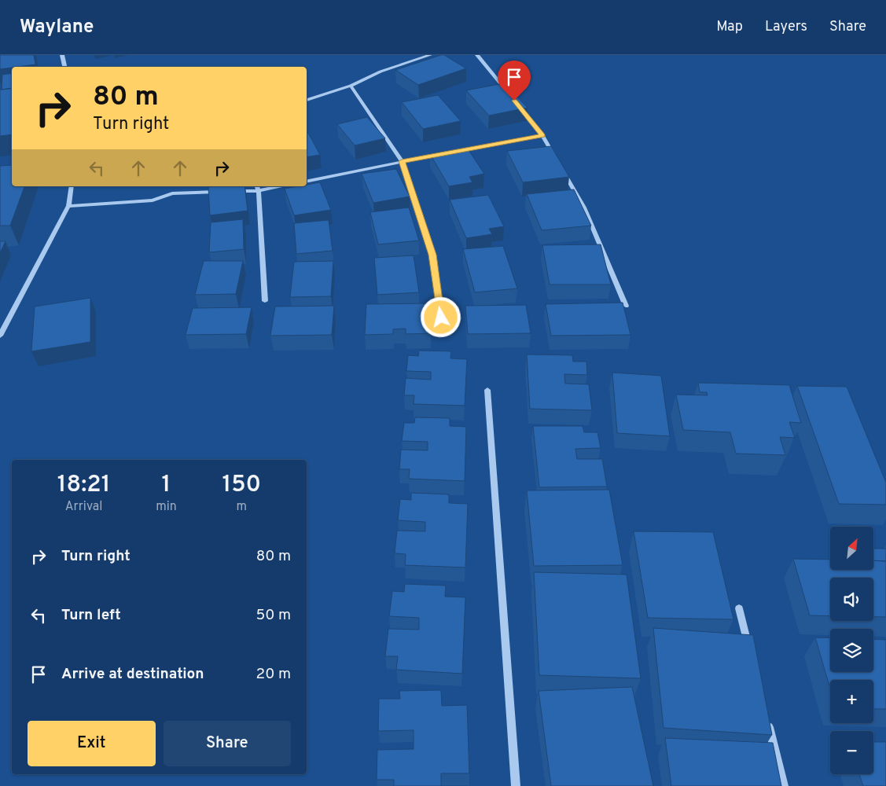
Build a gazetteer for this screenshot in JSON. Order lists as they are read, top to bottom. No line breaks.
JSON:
{"north":"top right","page":{"header":"Waylane","nav":["Map","Layers","Share"],"turn":["80 m","Turn right"],"eta":["18:21","Arrival","1","min","150","m"],"map_buttons":["+","−"],"list":[{"name":"Turn right","value":"80 m"},{"name":"Turn left","value":"50 m"},{"name":"Arrive at destination","value":"20 m"}],"buttons":["Exit","Share"]}}
